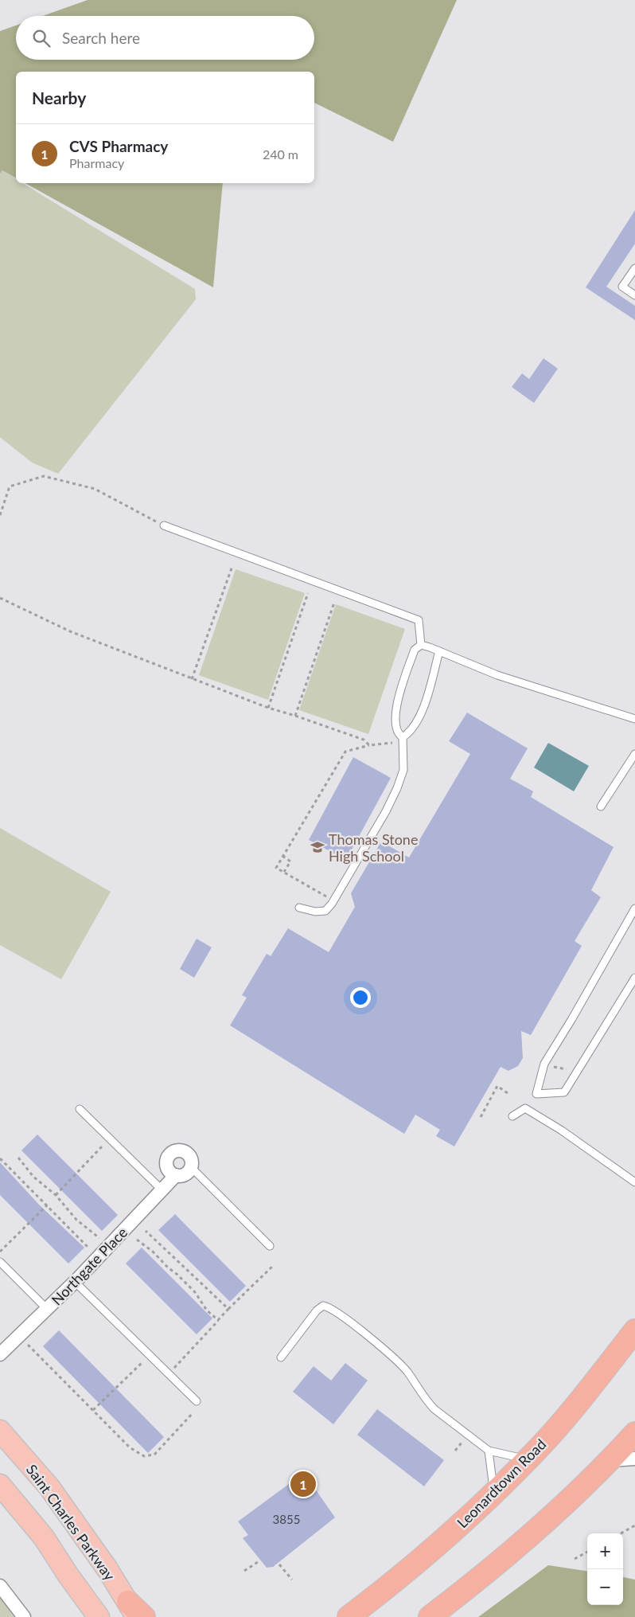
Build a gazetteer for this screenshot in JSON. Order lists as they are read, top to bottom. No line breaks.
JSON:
{"streets":{"highway":["Leonardtown Road"],"main road":["Saint Charles Parkway"],"street":["Northgate Place"]},"places":{"school or university":["Thomas Stone High School"]},"house_numbers":["3855"],"page":{"search":"Search here","heading":"Nearby","list":[{"mark":"1","name":"CVS Pharmacy","note":"Pharmacy","value":"240 m"}],"pins":"1","map_buttons":["+","−"]}}
